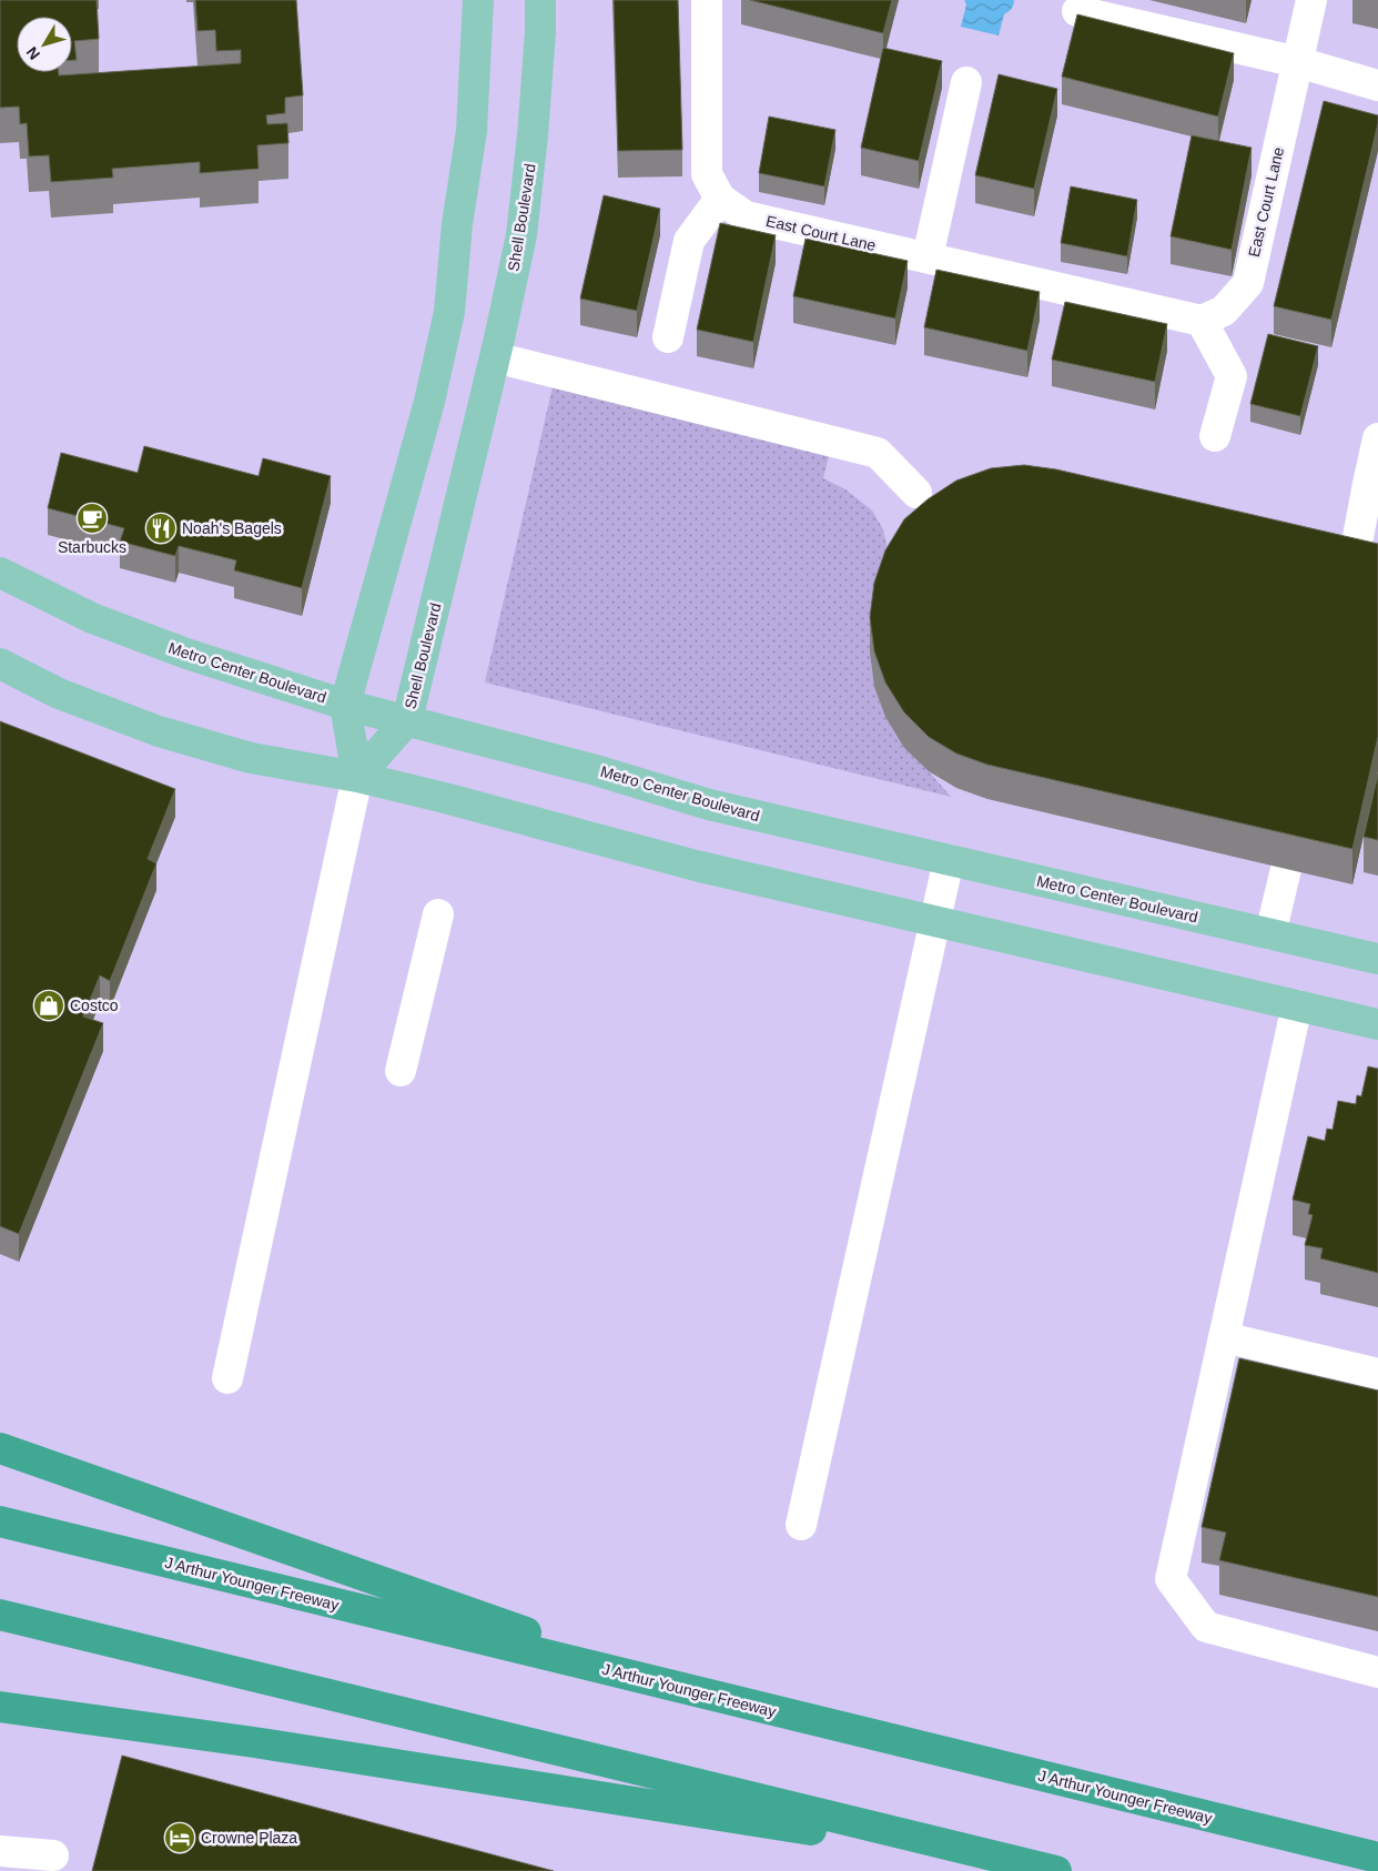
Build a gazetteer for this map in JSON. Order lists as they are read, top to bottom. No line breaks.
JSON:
{"streets":{"highway":["J Arthur Younger Freeway"],"main road":["Shell Boulevard","Metro Center Boulevard"],"lane":["East Court Lane"]},"crossings":[["Shell Boulevard","Metro Center Boulevard"]],"places":{"cafe":["Starbucks"],"restaurant":["Noah's Bagels"],"shop":["Costco"],"hotel":["Crowne Plaza"]},"north":"bottom left"}
